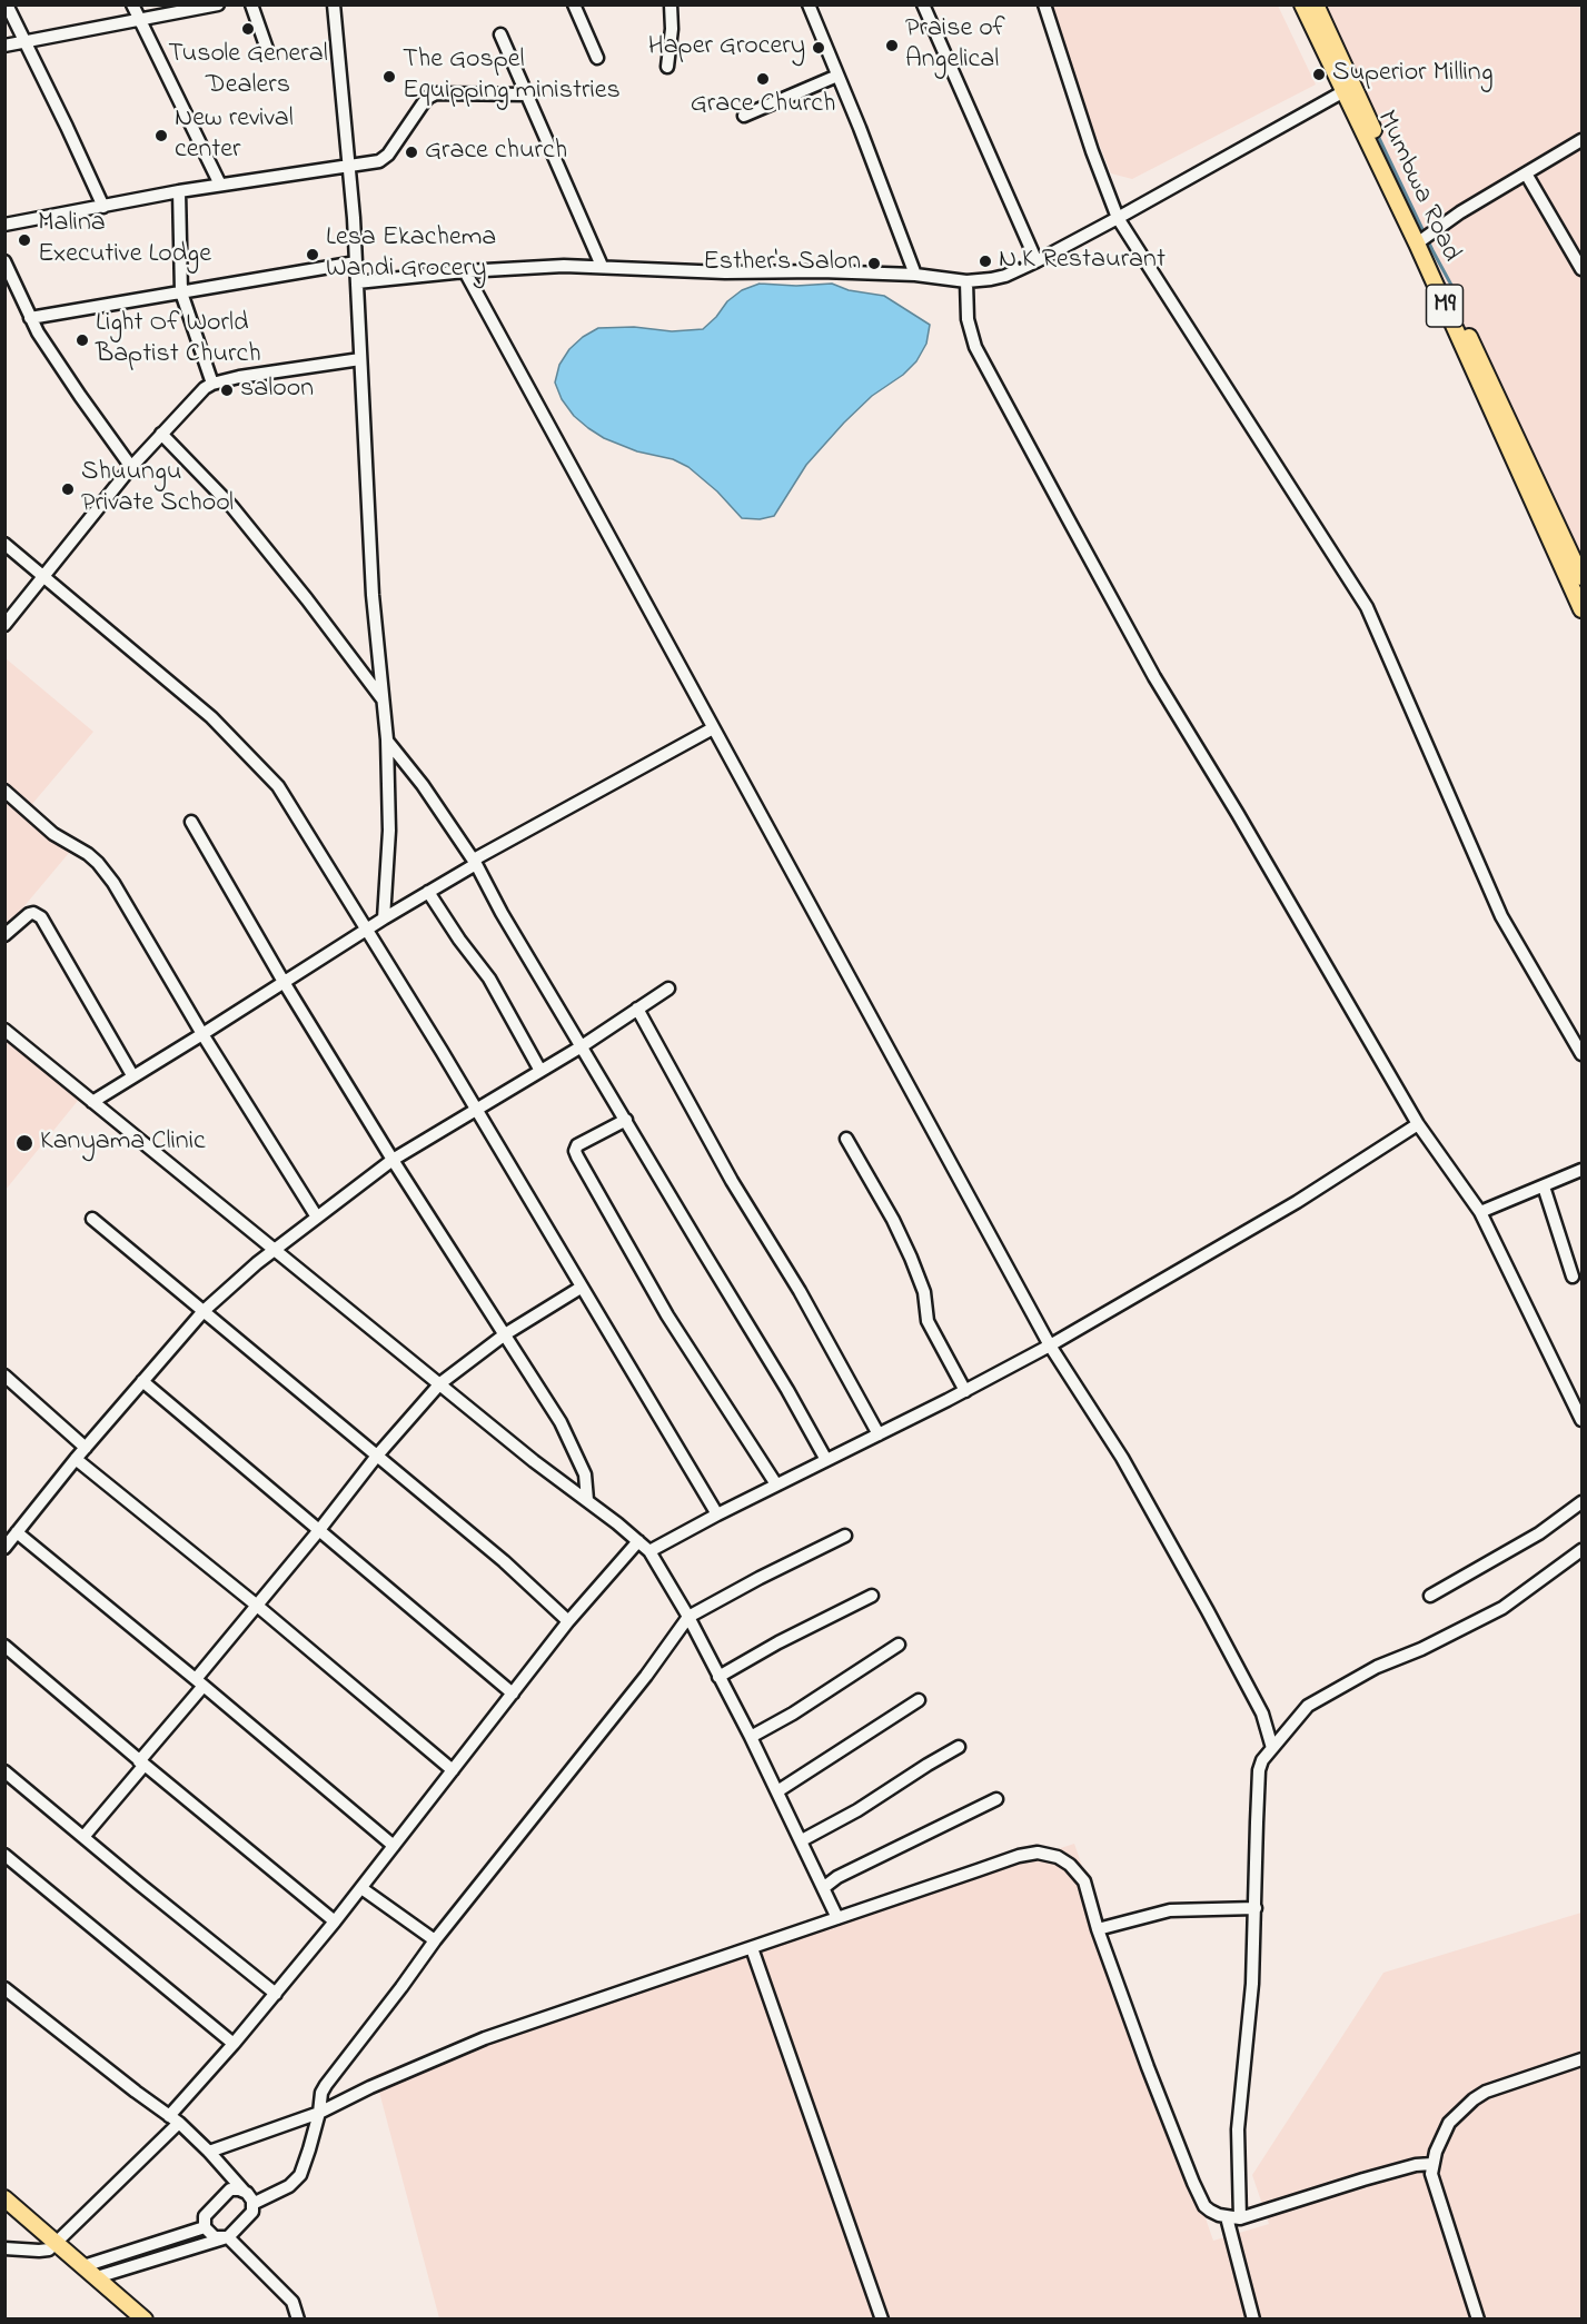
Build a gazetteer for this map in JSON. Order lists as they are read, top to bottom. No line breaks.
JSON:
{"streets":{"main road":["Mumbwa Road","M9"]},"places":["Tusole General Dealers","Praise of Angelical","Haper Grocery","Superior Milling","The Gospel Equipping ministries","Grace Church","New revival center","Grace church","Malina Executive Lodge","Lesa Ekachema Wandi Grocery","N.K Restaurant","Esther's Salon","Light Of World Baptist Church","saloon","Shuungu Private School","Kanyama Clinic"]}
